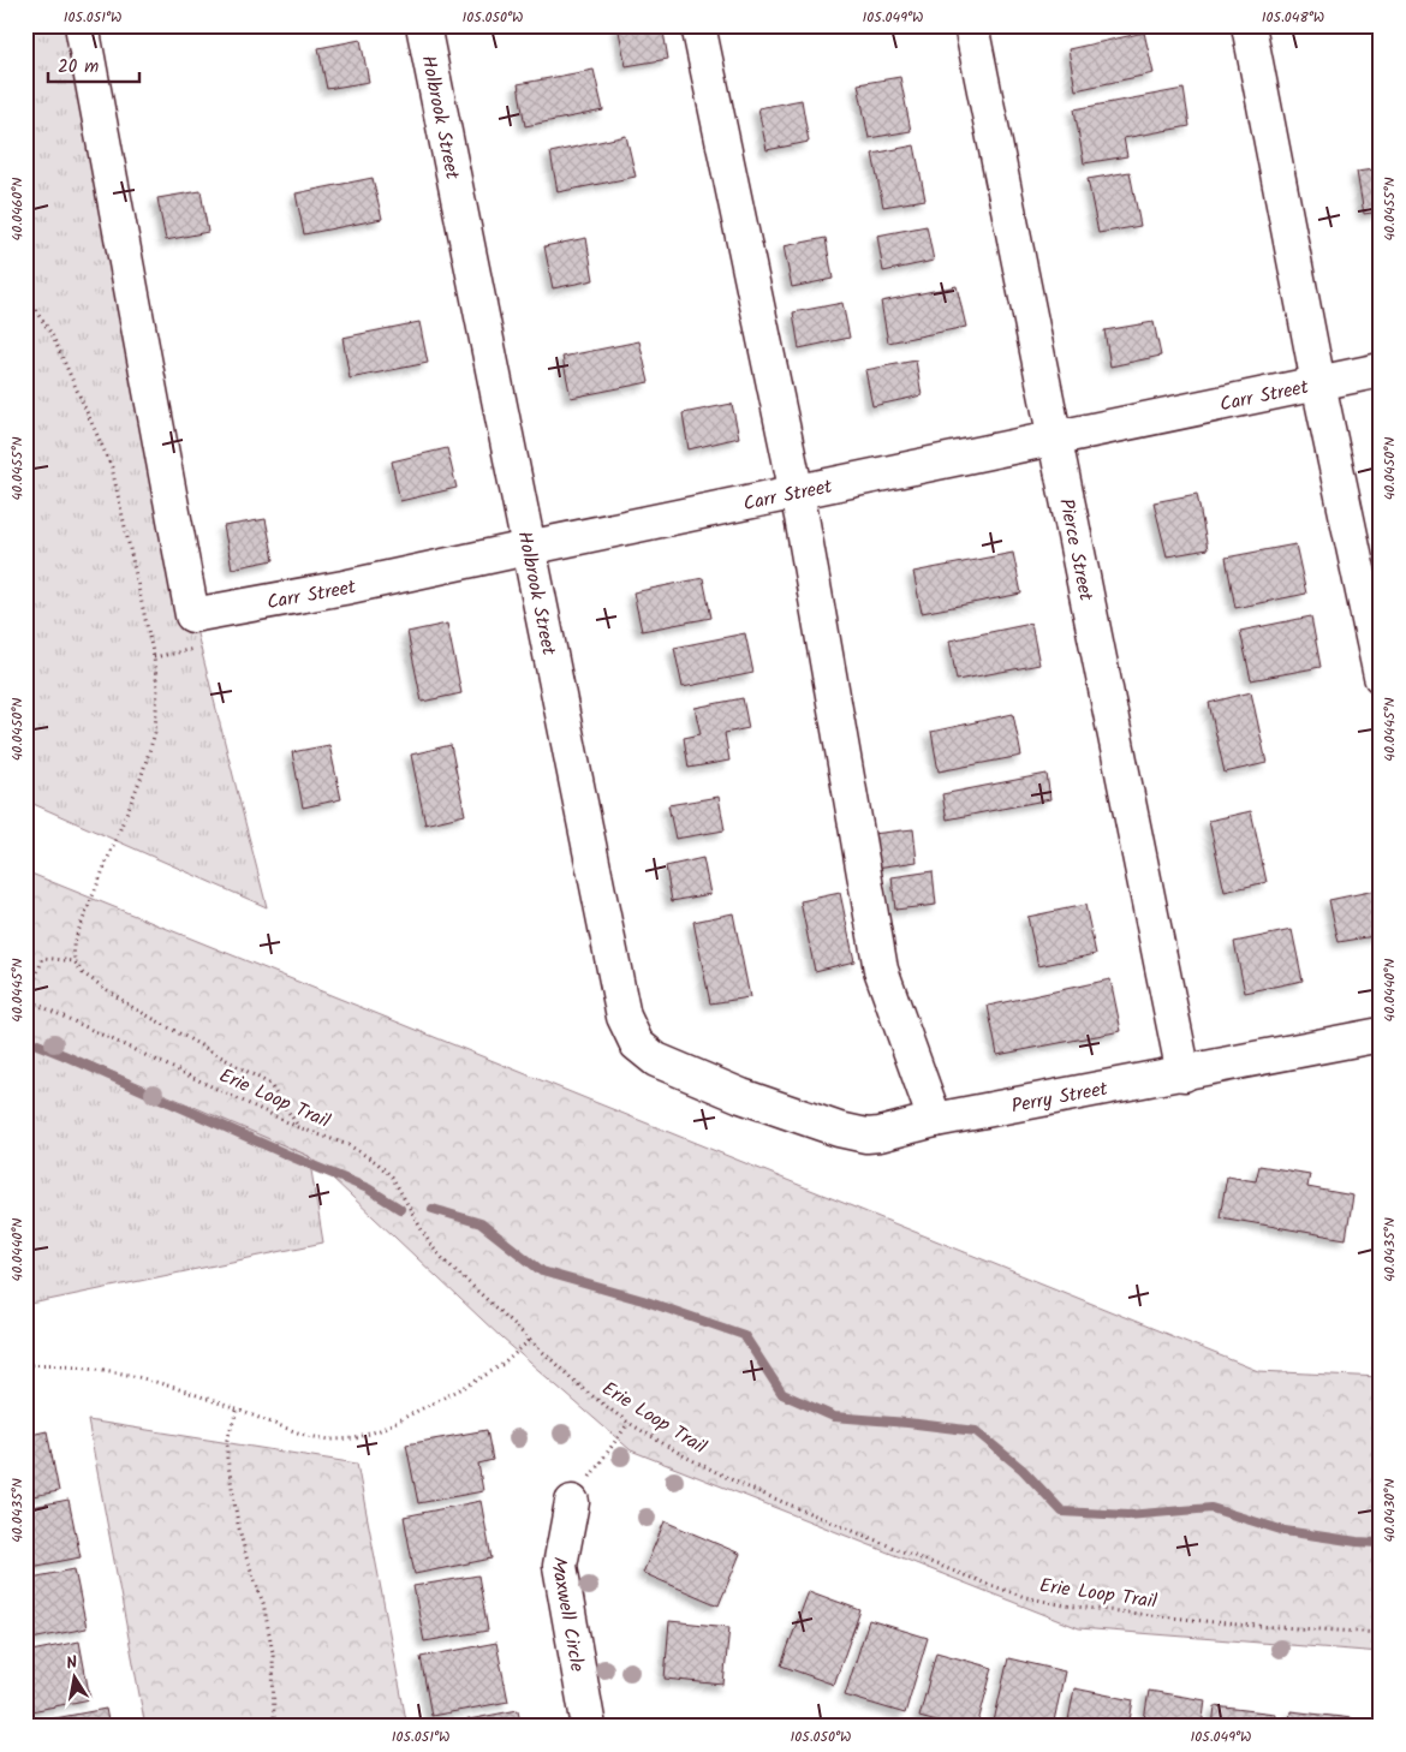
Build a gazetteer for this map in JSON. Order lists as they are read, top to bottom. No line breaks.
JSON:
{"streets":{"street":["Holbrook Street","Carr Street","Pierce Street","Perry Street","Maxwell Circle"],"path":["Erie Loop Trail"]},"crossings":[["Holbrook Street","Carr Street"],["Holbrook Street","Perry Street"],["Carr Street","Pierce Street"],["Pierce Street","Perry Street"]],"scale_bar":"20 m","north":"top","coordinates":["105.051°W","105.050°W","105.049°W","105.048°W","40.0455°N","40.0460°N","40.0450°N","40.0445°N","40.0440°N","40.0435°N","40.0430°N"]}
